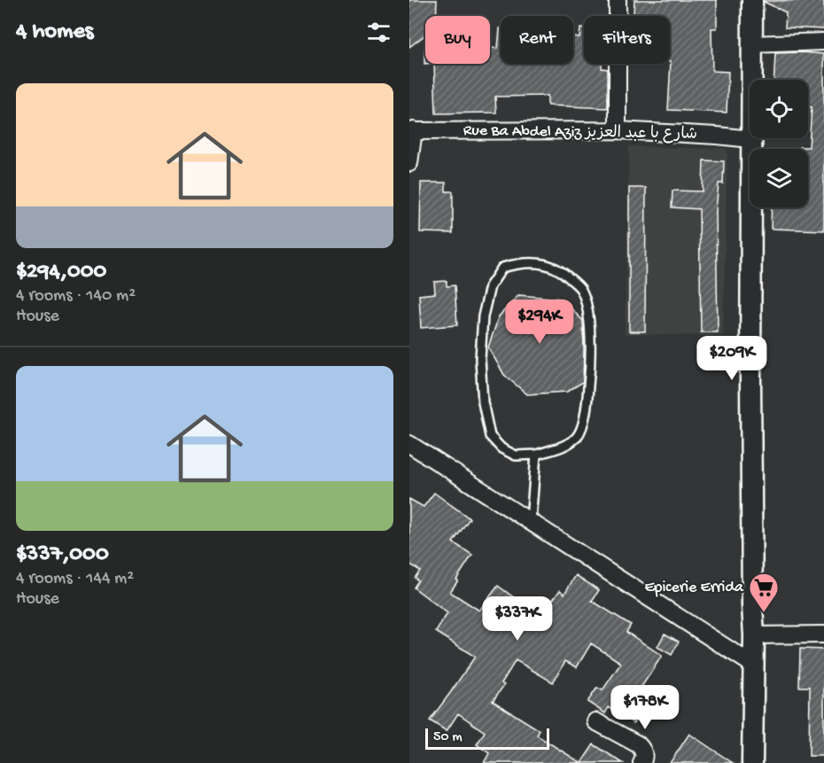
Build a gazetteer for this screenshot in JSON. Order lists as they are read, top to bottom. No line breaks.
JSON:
{"streets":{"street":["Rue Ba Abdel Aziz شارع با عبد العزيز"]},"places":{"supermarket":["Epicerie Errida"]},"scale_bar":"50 m","page":{"heading":"4 homes","chip":["Buy","Rent","Filters"],"list":[{"name":"$294,000","note":"4 rooms · 140 m² · House"},{"name":"$337,000","note":"4 rooms · 144 m² · House"}],"price":["$294K","$209K","$337K","$178K"],"scale":"50 m"}}
